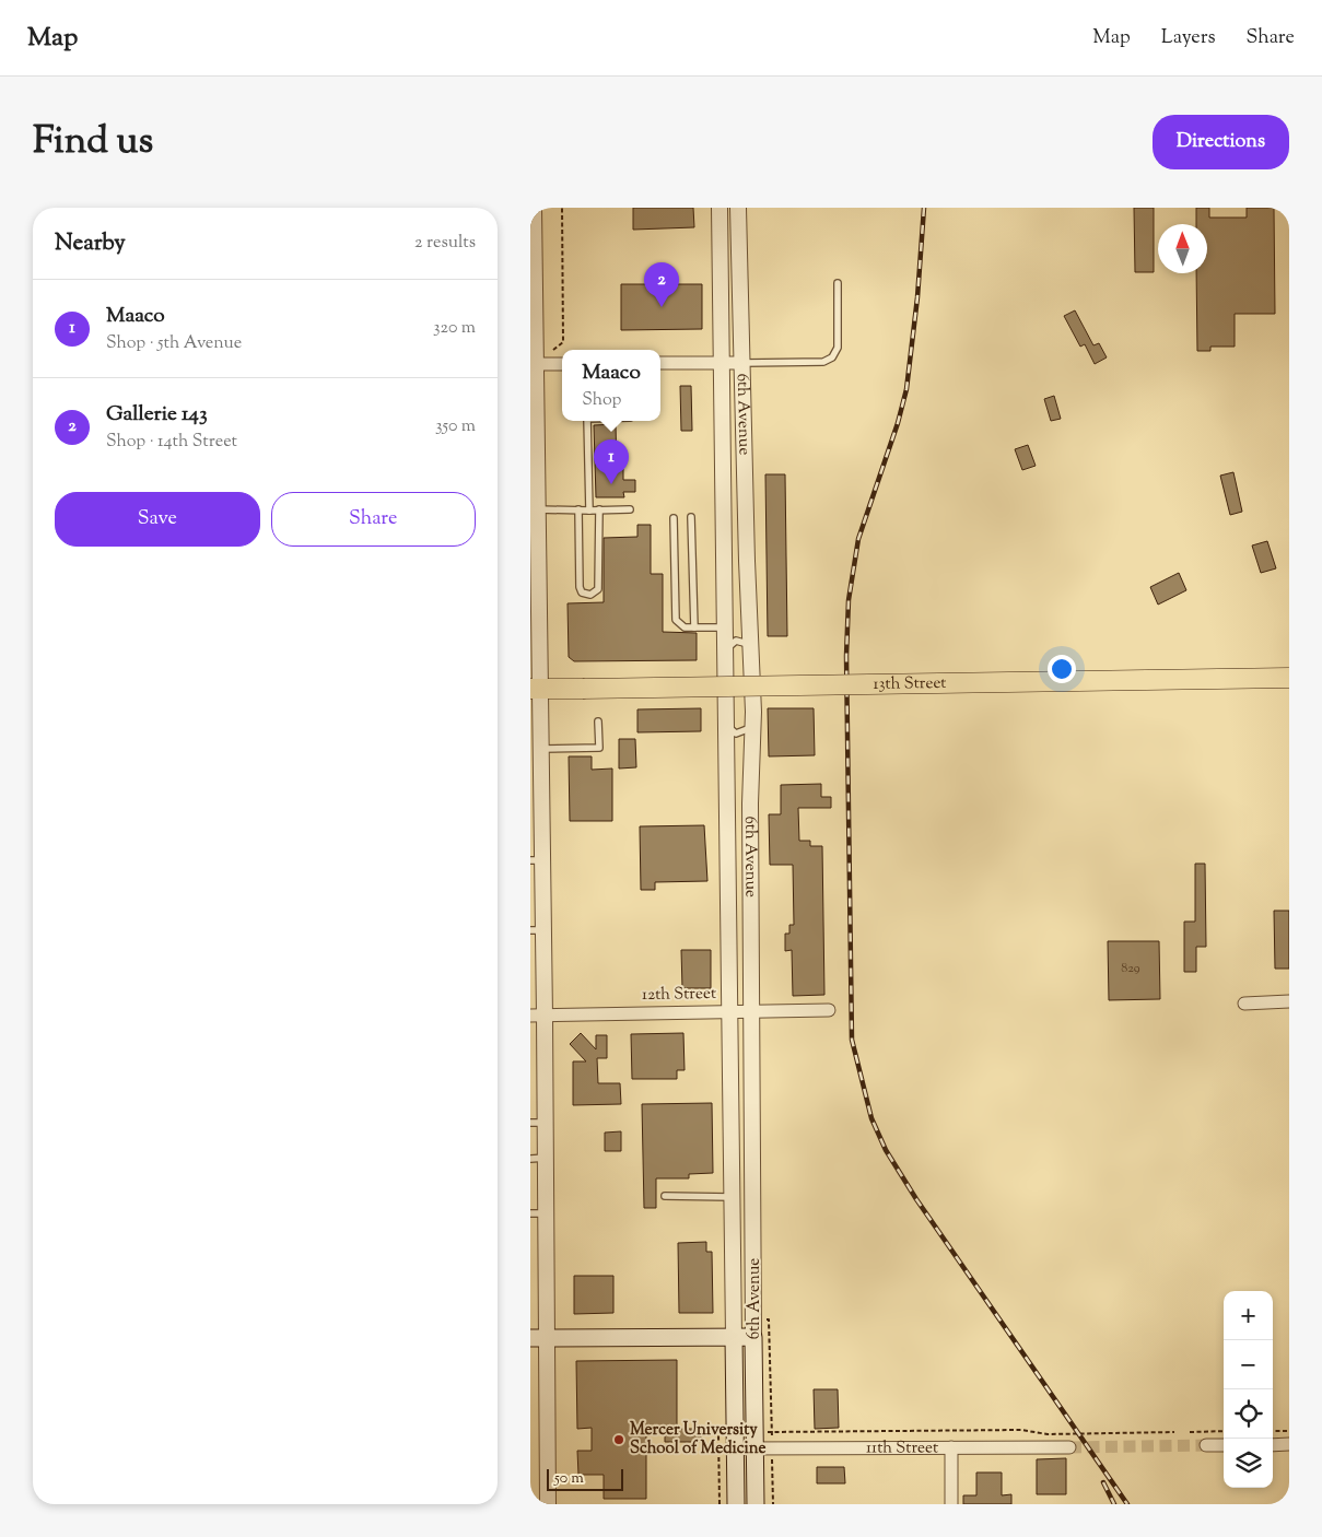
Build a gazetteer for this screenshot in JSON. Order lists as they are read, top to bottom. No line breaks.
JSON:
{"streets":{"main road":["6th Avenue","13th Street"],"street":["12th Street","11th Street"]},"crossings":[["6th Avenue","12th Street"],["6th Avenue","11th Street"]],"places":["Mercer University School of Medicine"],"house_numbers":["829"],"scale_bar":"50 m","north":"top","page":{"header":"Map","nav":["Map","Layers","Share"],"title":"Find us","buttons":["Directions",["Save","Share"]],"heading":["Nearby","2 results"],"pins":["2","1"],"list":[{"mark":"1","name":"Maaco","note":"Shop · 5th Avenue","value":"320 m"},{"mark":"2","name":"Gallerie 143","note":"Shop · 14th Street","value":"350 m"}],"popup":["Maaco","Shop"],"map_buttons":["+","−"],"scale":"50 m"}}
